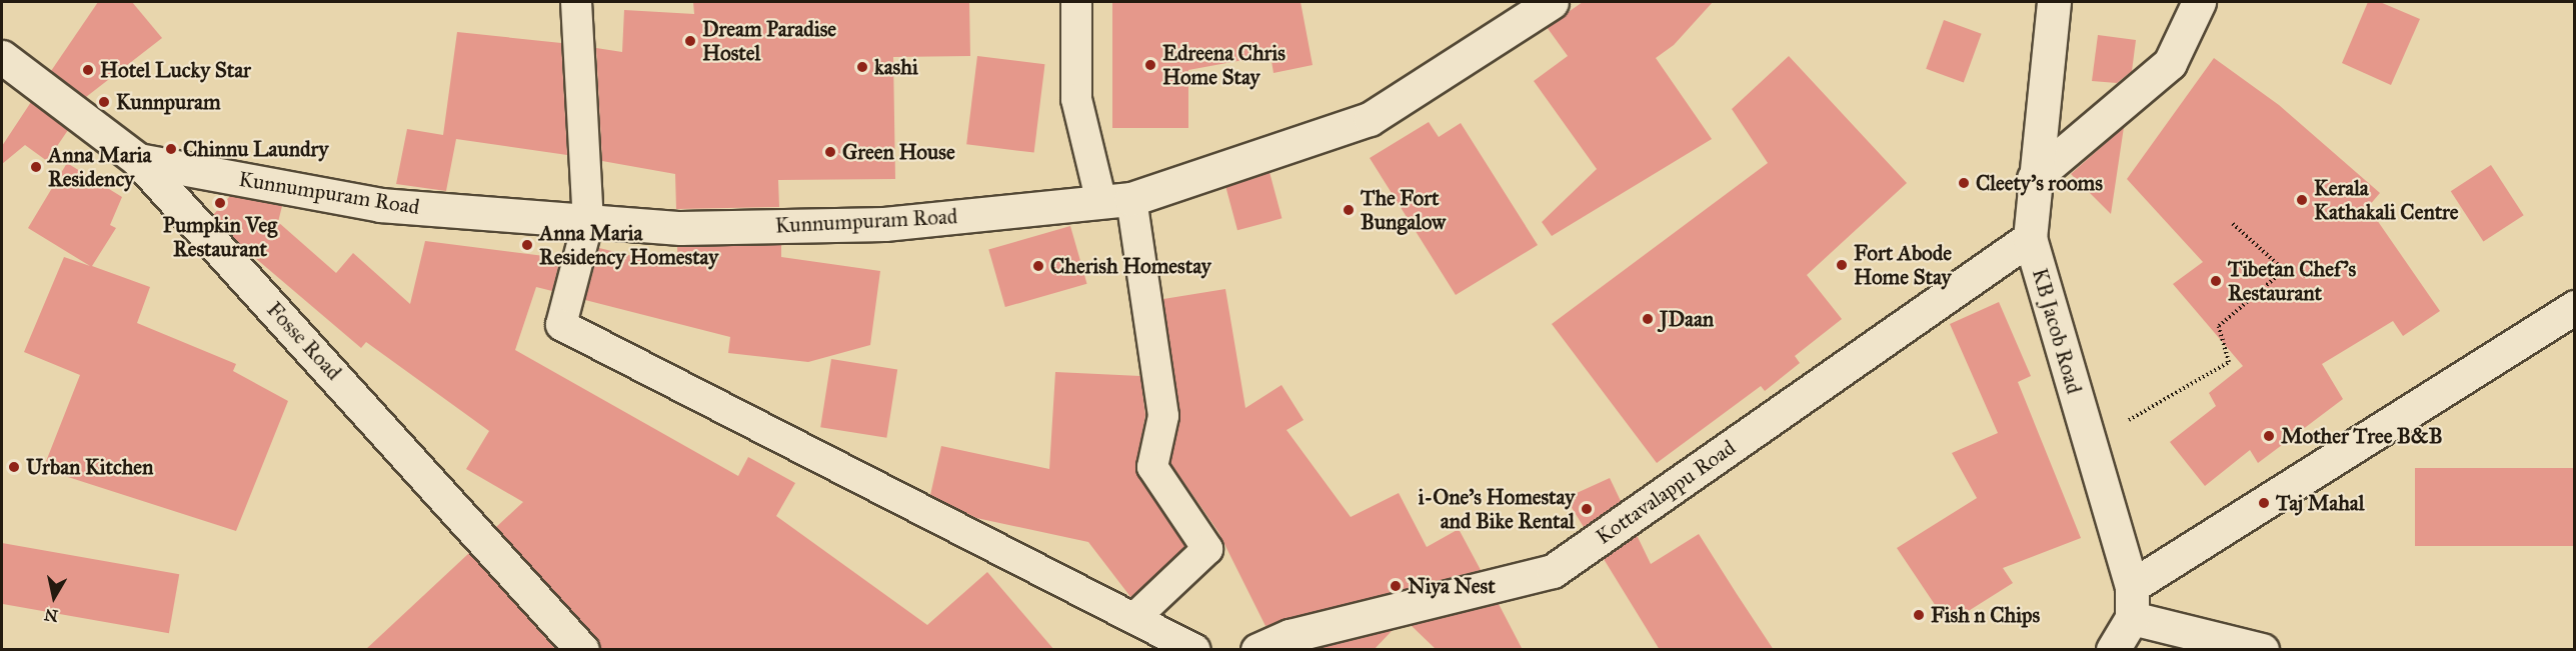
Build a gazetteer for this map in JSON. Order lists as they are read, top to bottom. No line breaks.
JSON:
{"streets":{"street":["Kunnumpuram Road","KB Jacob Road","Fosse Road","Kottavalappu Road"]},"crossings":[["Kunnumpuram Road","Fosse Road"],["KB Jacob Road","Kottavalappu Road"]],"places":["Dream Paradise Hostel","Edreena Chris Home Stay","kashi","Hotel Lucky Star","Kunnpuram","Chinnu Laundry","Green House","Anna Maria Residency","Cleety's rooms","Kerala Kathakali Centre","Pumpkin Veg Restaurant","The Fort Bungalow","Anna Maria Residency Homestay","Fort Abode Home Stay","Cherish Homestay","Tibetan Chef's Restaurant","JDaan","Mother Tree B&B","Urban Kitchen","Taj Mahal","i-One's Homestay and Bike Rental","Niya Nest","Fish n Chips"],"north":"bottom"}
